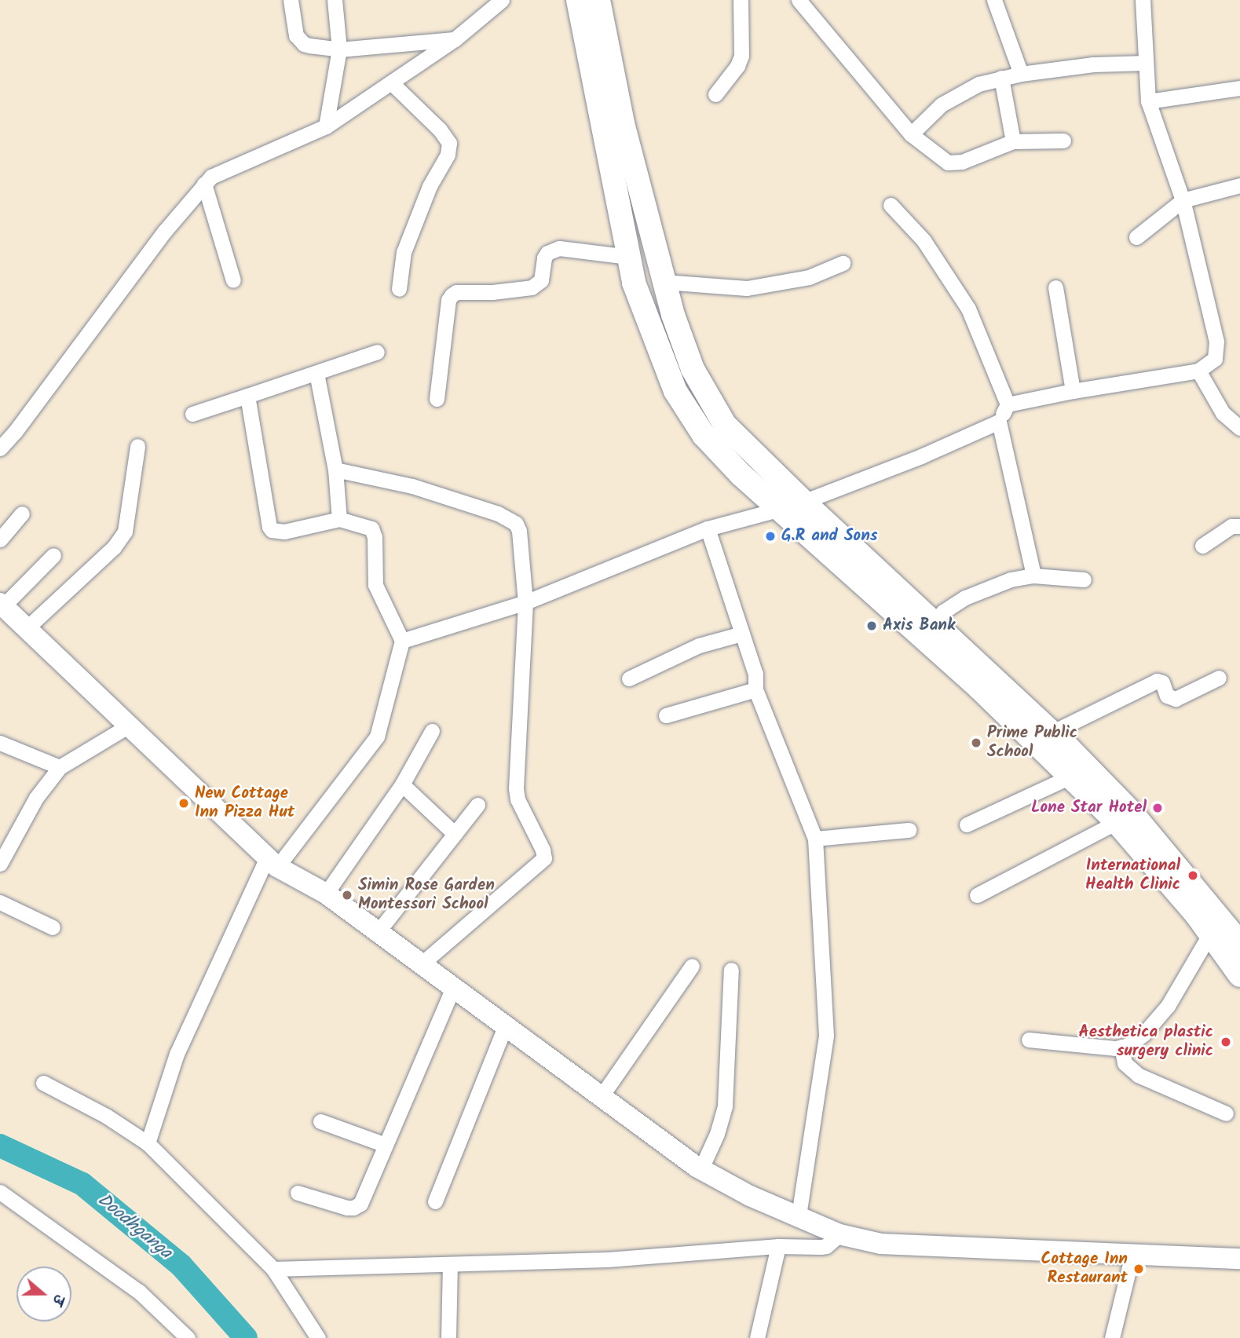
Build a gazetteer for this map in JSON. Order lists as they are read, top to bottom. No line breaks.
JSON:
{"water":["Doodhganga"],"places":["G.R and Sons","Axis Bank","Prime Public School","New Cottage Inn Pizza Hut","Lone Star Hotel","International Health Clinic","Simin Rose Garden Montessori School","Aesthetica plastic surgery clinic","Cottage Inn Restaurant"],"north":"right"}
